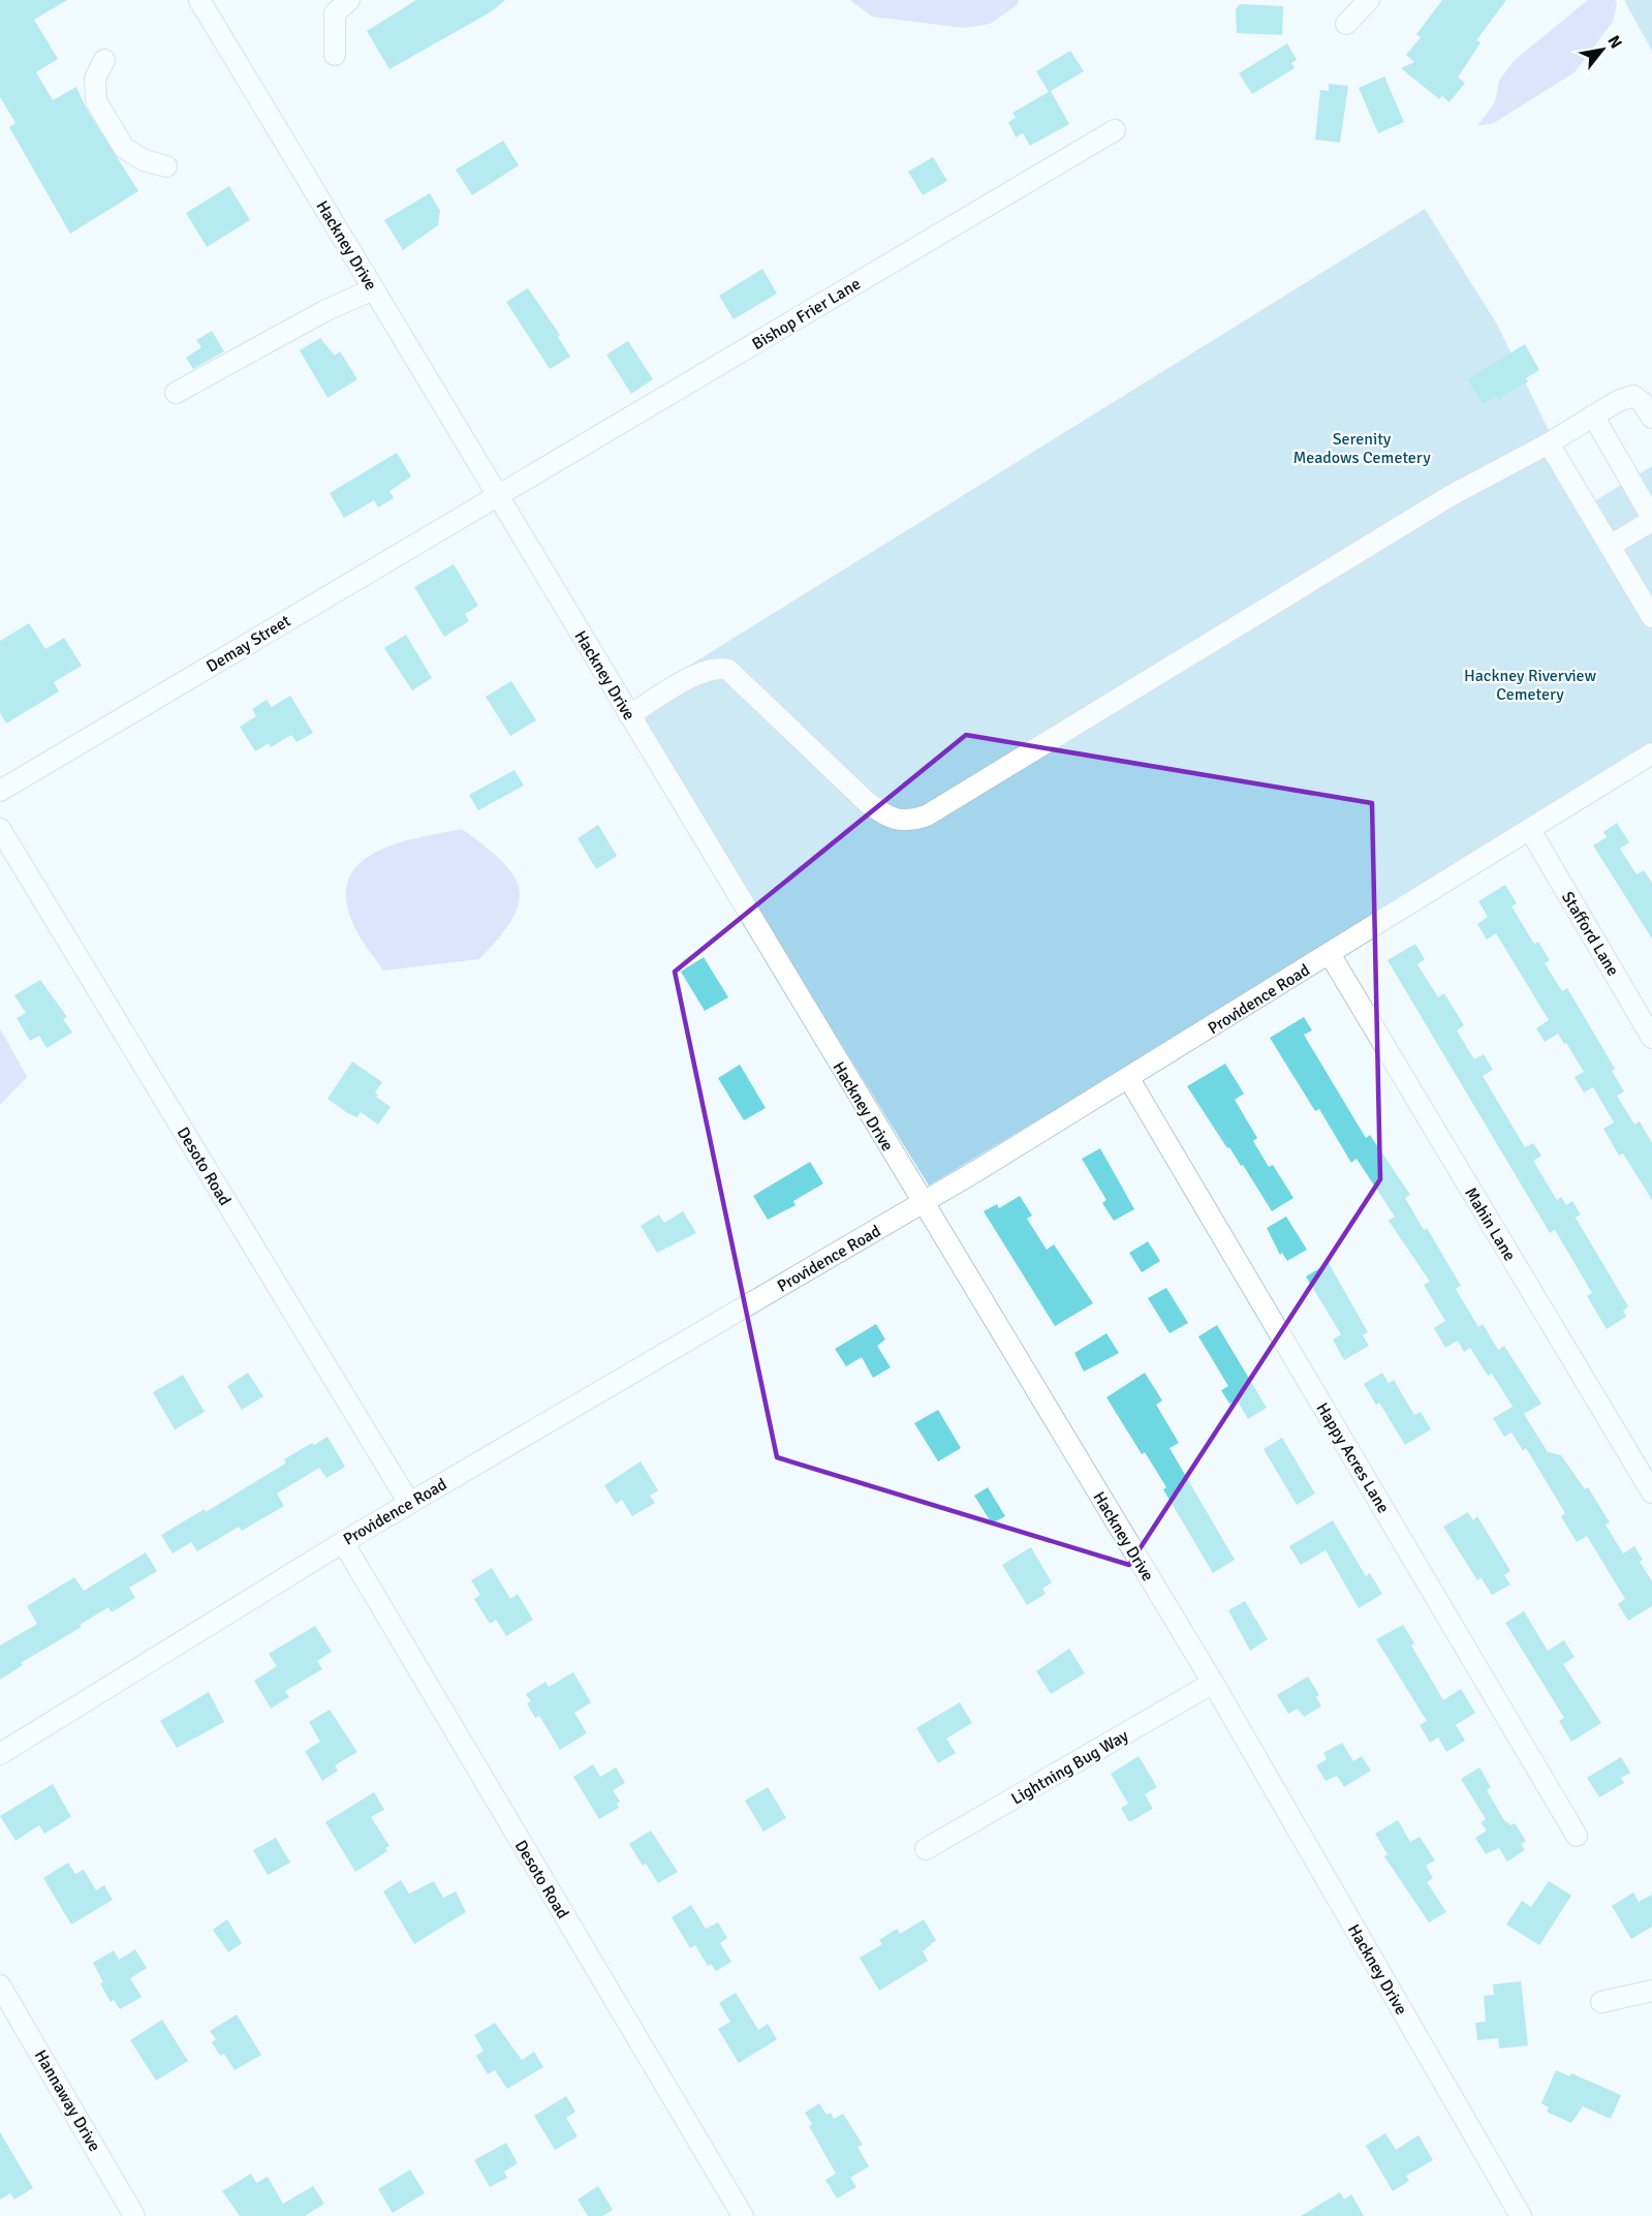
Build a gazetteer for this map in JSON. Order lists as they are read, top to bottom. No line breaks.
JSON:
{"streets":{"street":["Hackney Drive","Bishop Frier Lane","Demay Street","Stafford Lane","Providence Road","Desoto Road","Mahin Lane","Happy Acres Lane","Lightning Bug Way","Hannaway Drive"]},"crossings":[["Hackney Drive","Bishop Frier Lane"],["Hackney Drive","Demay Street"],["Hackney Drive","Providence Road"],["Hackney Drive","Lightning Bug Way"],["Bishop Frier Lane","Demay Street"],["Stafford Lane","Providence Road"],["Providence Road","Desoto Road"],["Providence Road","Mahin Lane"],["Providence Road","Happy Acres Lane"]],"parks":["Serenity Meadows Cemetery","Hackney Riverview Cemetery"],"north":"top right"}
